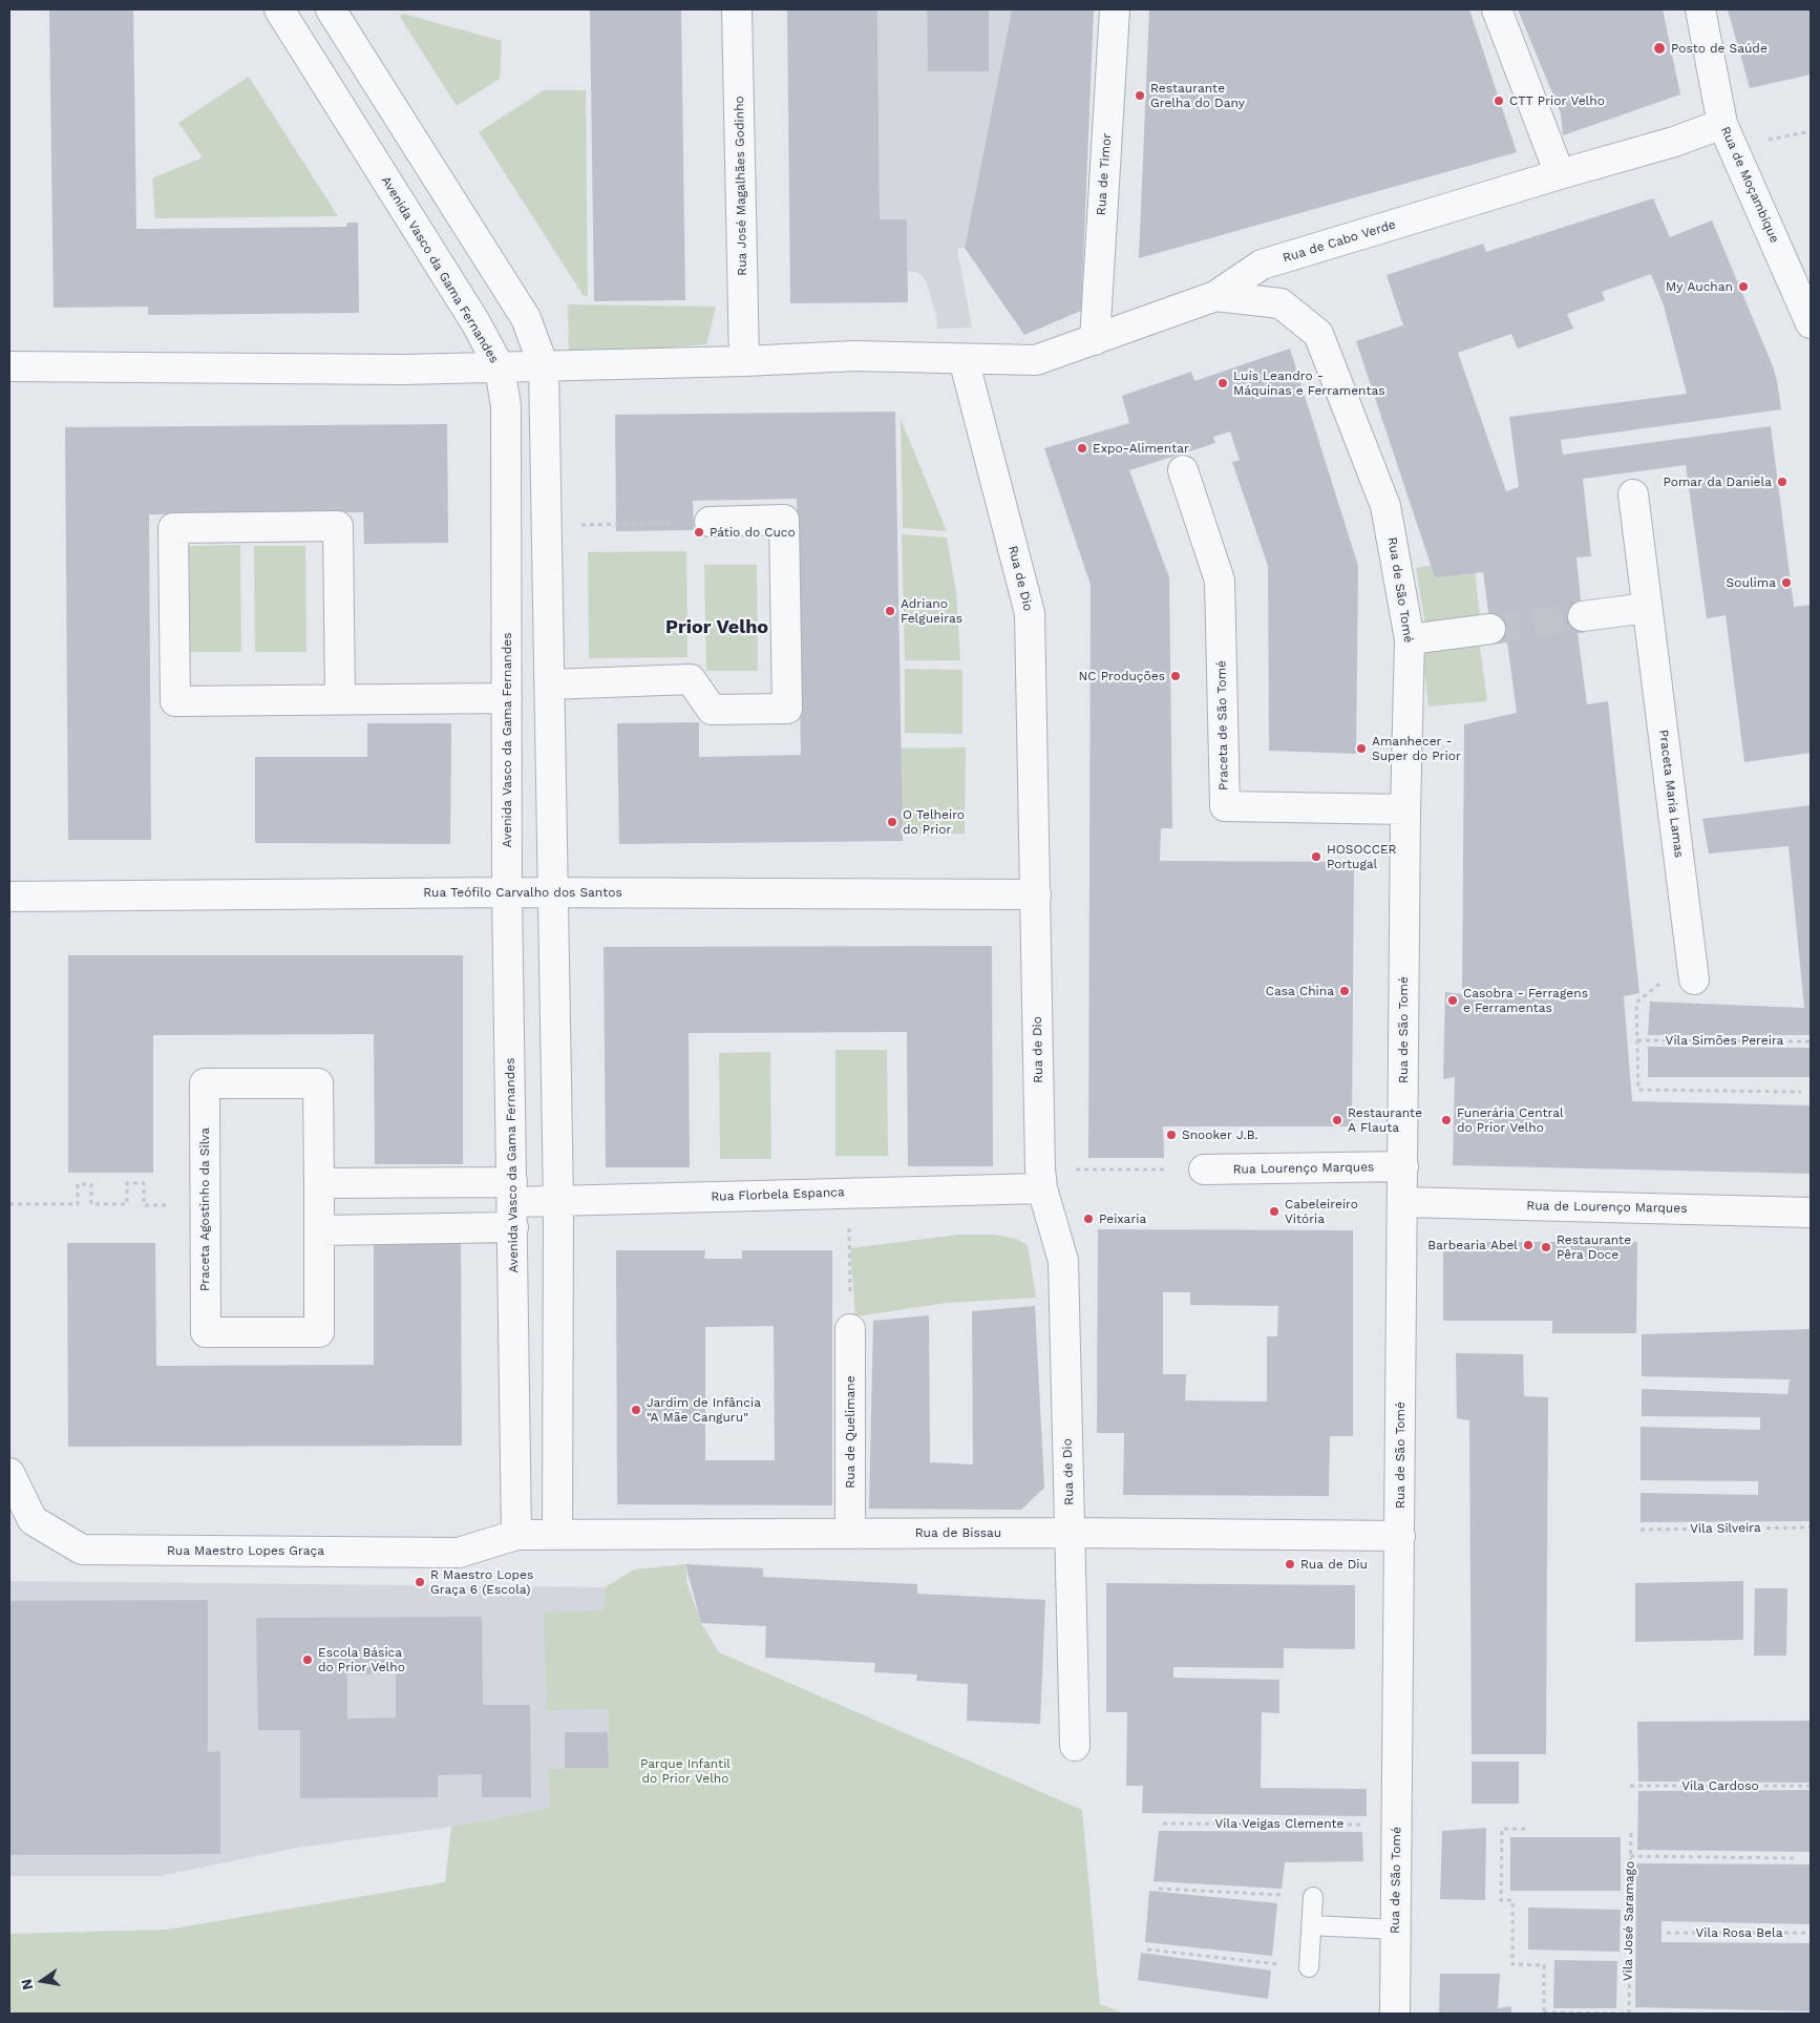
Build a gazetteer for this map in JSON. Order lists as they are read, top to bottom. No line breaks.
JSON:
{"streets":{"street":["Rua de Timor","Rua de Moçambique","Rua José Magalhães Godinho","Rua de Cabo Verde","Avenida Vasco da Gama Fernandes","Rua de Dio","Rua de São Tomé","Praceta de São Tomé","Praceta Maria Lamas","Rua Teófilo Carvalho dos Santos","Rua Lourenço Marques","Rua Florbela Espanca","Rua de Lourenço Marques","Praceta Agostinho da Silva","Rua de Quelimane","Rua de Bissau","Rua Maestro Lopes Graça"],"path":["Vila Simões Pereira","Vila Silveira","Vila Cardoso","Vila Veigas Clemente","Vila José Saramago","Vila Rosa Bela"]},"crossings":[["Rua de Timor","Rua de Cabo Verde"],["Rua de Moçambique","Rua de Cabo Verde"],["Rua José Magalhães Godinho","Rua de Cabo Verde"],["Rua de Cabo Verde","Avenida Vasco da Gama Fernandes"],["Rua de Cabo Verde","Rua de Dio"],["Rua de Cabo Verde","Rua de São Tomé"],["Avenida Vasco da Gama Fernandes","Rua Teófilo Carvalho dos Santos"],["Avenida Vasco da Gama Fernandes","Rua Florbela Espanca"],["Avenida Vasco da Gama Fernandes","Rua de Bissau"],["Avenida Vasco da Gama Fernandes","Rua Maestro Lopes Graça"],["Rua de Dio","Rua Teófilo Carvalho dos Santos"],["Rua de Dio","Rua Florbela Espanca"],["Rua de Dio","Rua de Bissau"],["Rua de São Tomé","Praceta de São Tomé"],["Rua de São Tomé","Rua Lourenço Marques"],["Rua de São Tomé","Rua de Lourenço Marques"],["Rua de São Tomé","Rua de Bissau"],["Rua de São Tomé","Vila Veigas Clemente"],["Rua de Quelimane","Rua de Bissau"],["Rua de Bissau","Rua Maestro Lopes Graça"]],"districts":["Prior Velho"],"parks":["Parque Infantil do Prior Velho"],"places":["Posto de Saúde","Restaurante Grelha do Dany","CTT Prior Velho","My Auchan","Luís Leandro - Máquinas e Ferramentas","Expo-Alimentar","Pomar da Daniela","Pátio do Cuco","Soulima","Adriano Felgueiras","NC Produções","Amanhecer - Super do Prior","O Telheiro do Prior","HOSOCCER Portugal","Casa China","Casobra - Ferragens e Ferramentas","Restaurante A Flauta","Funerária Central do Prior Velho","Snooker J.B.","Cabeleireiro Vitória","Peixaria","Barbearia Abel","Restaurante Pêra Doce","Jardim de Infância \"A Mãe Canguru\"","Rua de Diu","R Maestro Lopes Graça 6 (Escola)","Escola Básica do Prior Velho"],"north":"left"}
